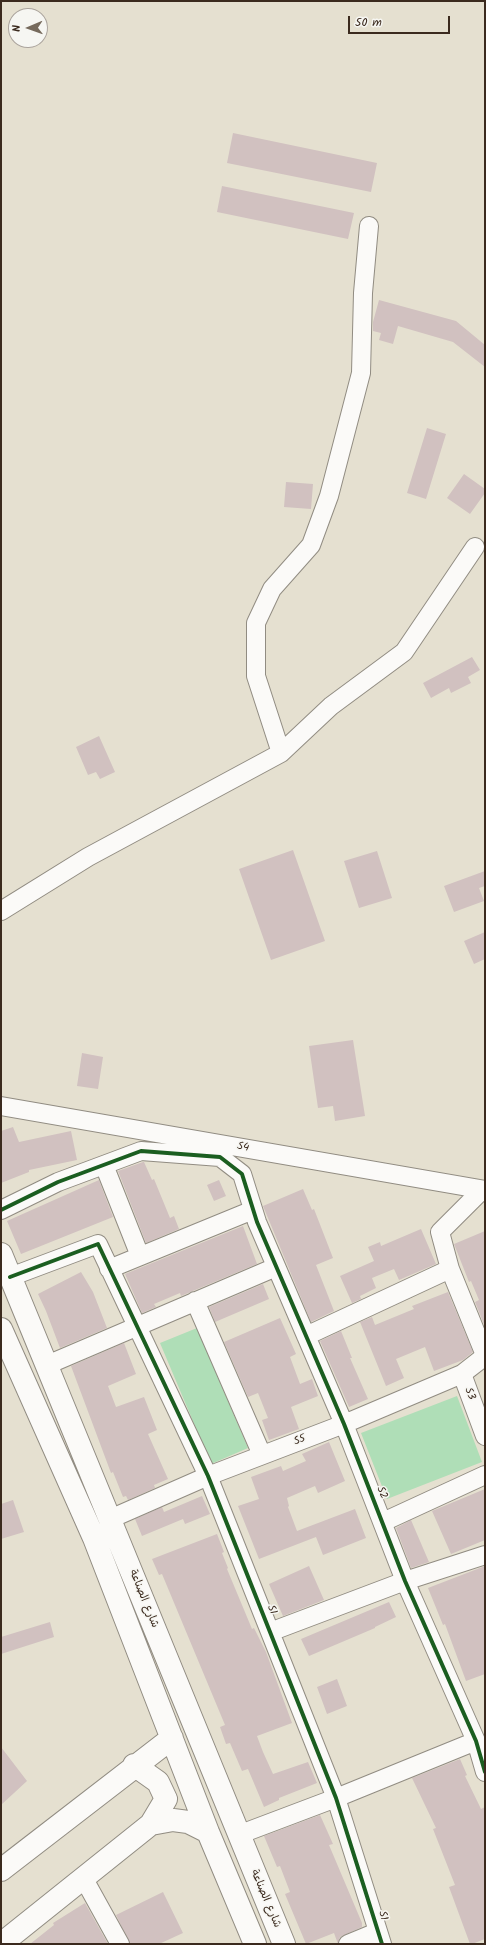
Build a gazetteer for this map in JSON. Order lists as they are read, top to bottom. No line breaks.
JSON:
{"streets":{"main road":["شارع الصناعة"],"street":["S4","S3","S5","S2","S1"]},"crossings":[["S3","S5"],["S5","S2"],["S5","شارع الصناعة"],["S5","S1"],["شارع الصناعة","S1"]],"scale_bar":"50 m","north":"left"}
